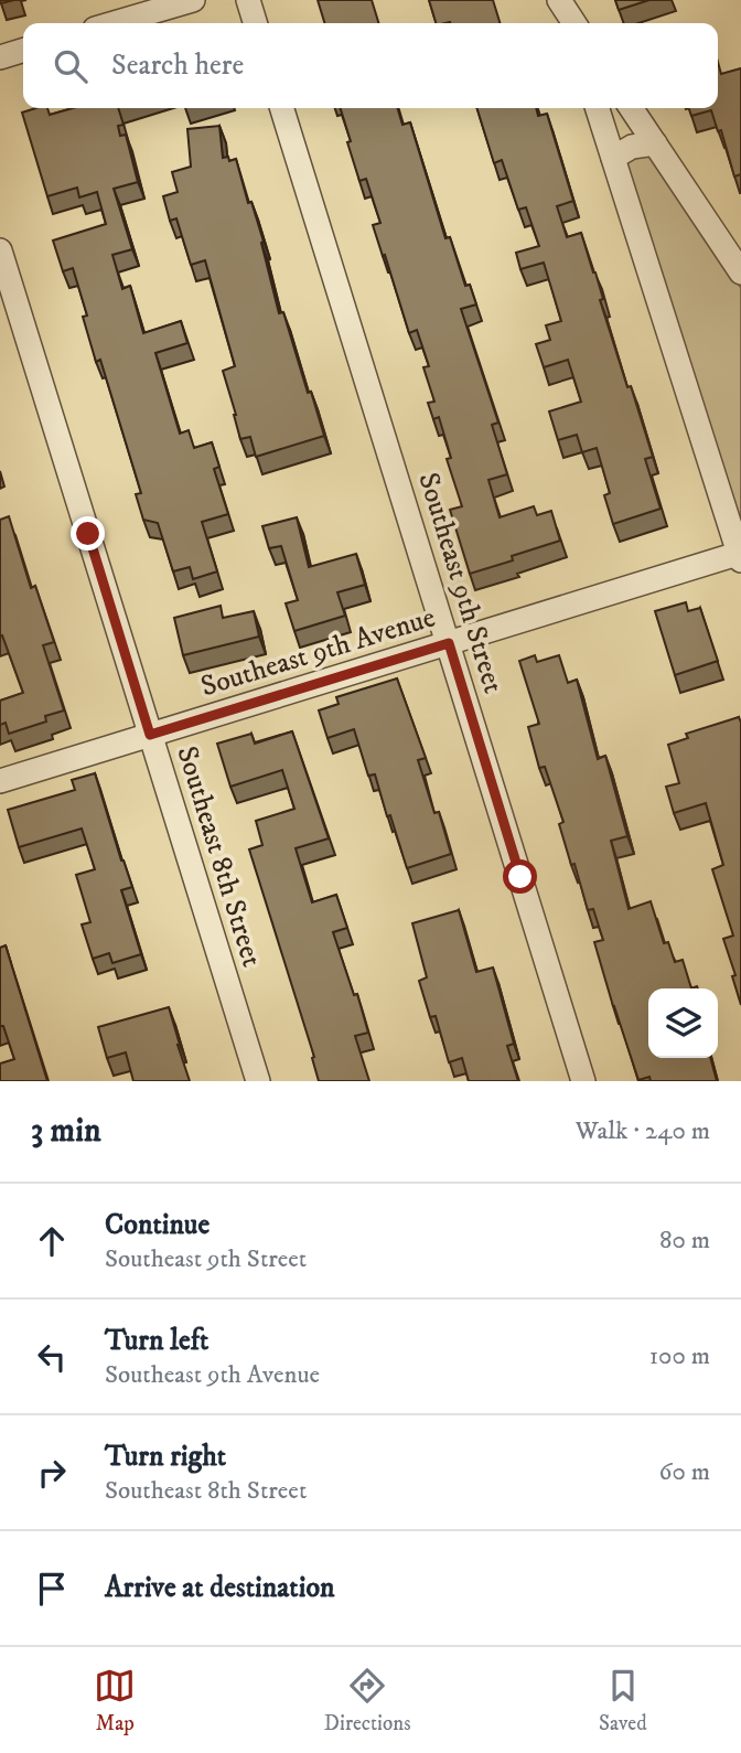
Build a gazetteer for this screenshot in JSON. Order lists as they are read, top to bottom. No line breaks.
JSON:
{"streets":{"street":["Southeast 9th Street","Southeast 9th Avenue","Southeast 8th Street"]},"crossings":[["Southeast 9th Street","Southeast 9th Avenue"],["Southeast 9th Avenue","Southeast 8th Street"]],"page":{"search":"Search here","heading":["3 min","Walk · 240 m"],"list":[["Continue","Southeast 9th Street","80 m"],["Turn left","Southeast 9th Avenue","100 m"],["Turn right","Southeast 8th Street","60 m"],"Arrive at destination"],"nav":["Map","Directions","Saved"]}}
